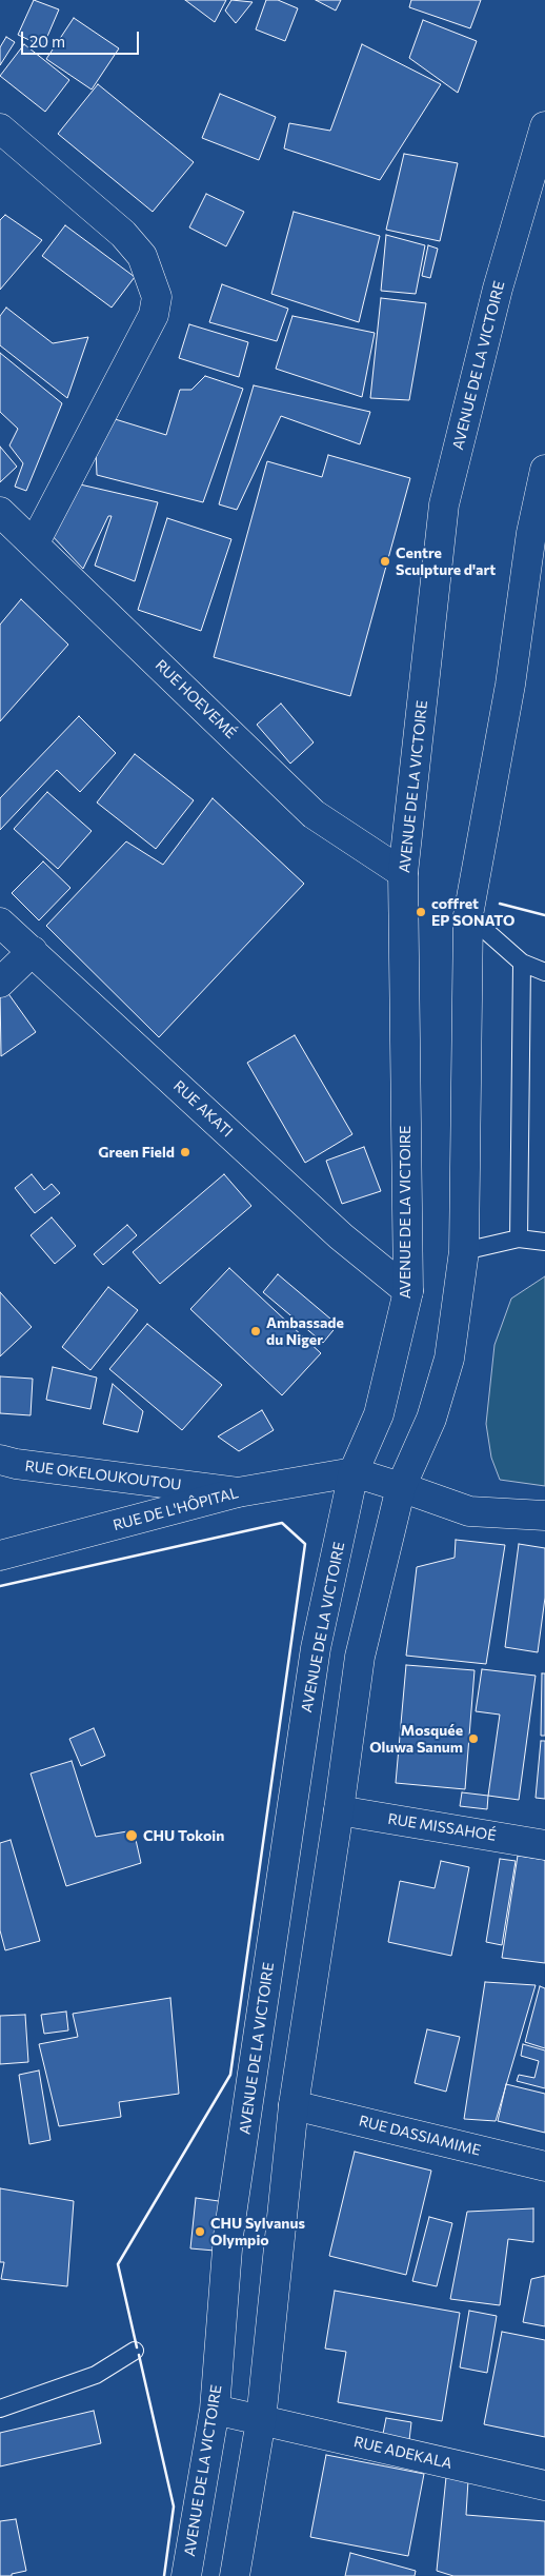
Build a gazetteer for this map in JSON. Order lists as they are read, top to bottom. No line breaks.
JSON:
{"streets":{"main road":["AVENUE DE LA VICTOIRE","RUE HOEVEMÉ","RUE AKATI","RUE OKELOUKOUTOU","RUE DE L'HÔPITAL","RUE MISSAHOÉ","RUE DASSIAMIME","RUE ADEKALA"]},"crossings":[["AVENUE DE LA VICTOIRE","RUE HOEVEMÉ"],["AVENUE DE LA VICTOIRE","RUE AKATI"],["AVENUE DE LA VICTOIRE","RUE DE L'HÔPITAL"],["AVENUE DE LA VICTOIRE","RUE ADEKALA"],["RUE OKELOUKOUTOU","RUE DE L'HÔPITAL"]],"places":["Centre Sculpture d'art","coffret EP SONATO","Green Field","Ambassade du Niger","Mosquée Oluwa Sanum","CHU Tokoin","CHU Sylvanus Olympio"],"scale_bar":"20 m"}
